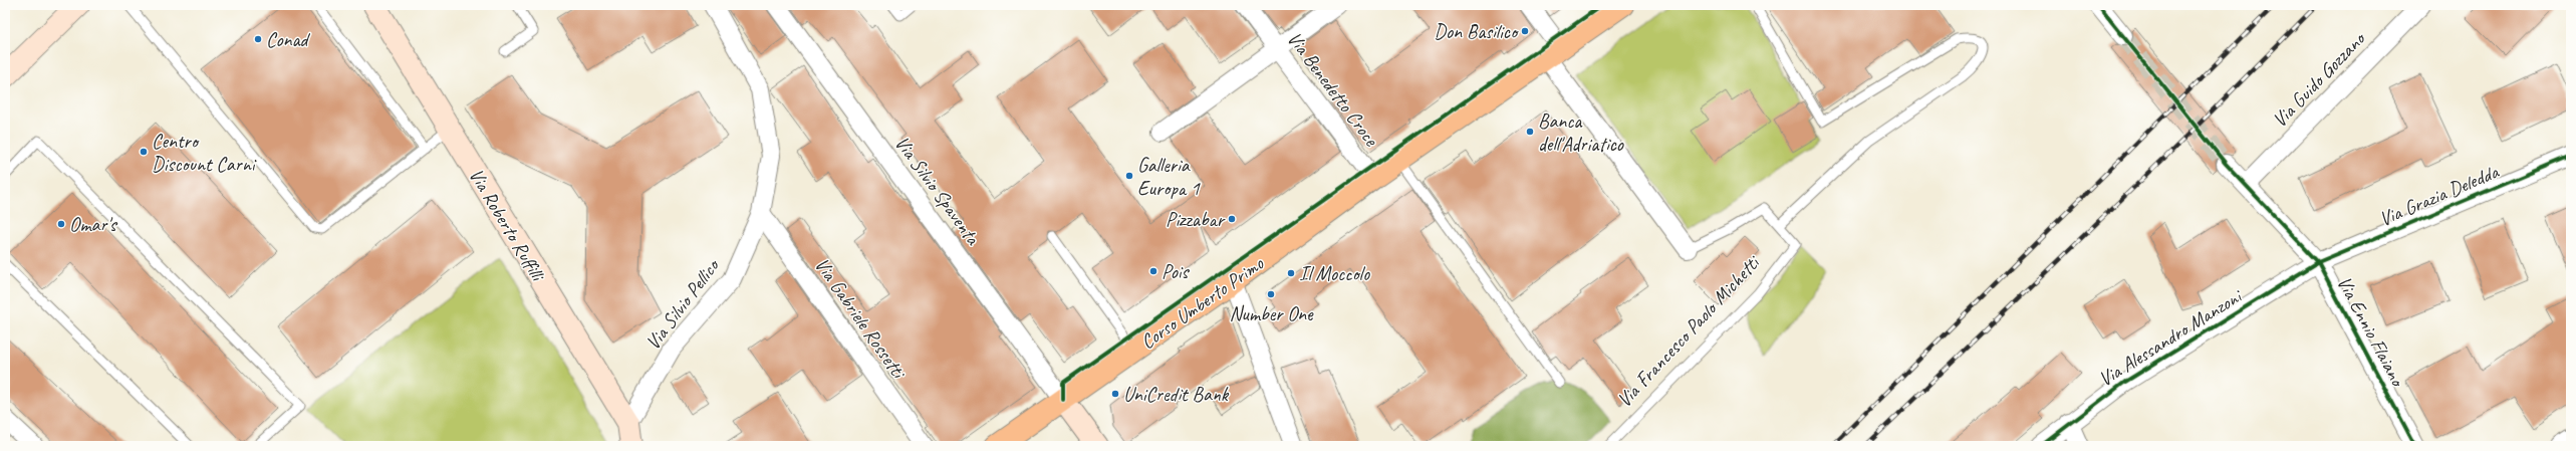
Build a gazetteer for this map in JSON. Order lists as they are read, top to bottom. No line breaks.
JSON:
{"streets":{"main road":["Corso Umberto Primo"],"street":["Via Guido Gozzano","Via Benedetto Croce","Via Silvio Spaventa","Via Grazia Deledda","Via Roberto Ruffilli","Via Silvio Pellico","Via Gabriele Rossetti","Via Ennio Flaiano","Via Alessandro Manzoni"],"lane":["Via Francesco Paolo Michetti"]},"crossings":[["Via Guido Gozzano","Via Ennio Flaiano"],["Via Benedetto Croce","Corso Umberto Primo"],["Via Silvio Spaventa","Corso Umberto Primo"],["Via Grazia Deledda","Via Ennio Flaiano"],["Via Grazia Deledda","Via Alessandro Manzoni"],["Via Roberto Ruffilli","Via Silvio Pellico"],["Via Silvio Pellico","Via Gabriele Rossetti"],["Via Ennio Flaiano","Via Alessandro Manzoni"]],"places":["Don Basilico","Conad","Banca dell'Adriatico","Centro Discount Carni","Galleria Europa 1","Pizzabar","Omar's","Pois","Il Moccolo","Number One","UniCredit Bank"]}
